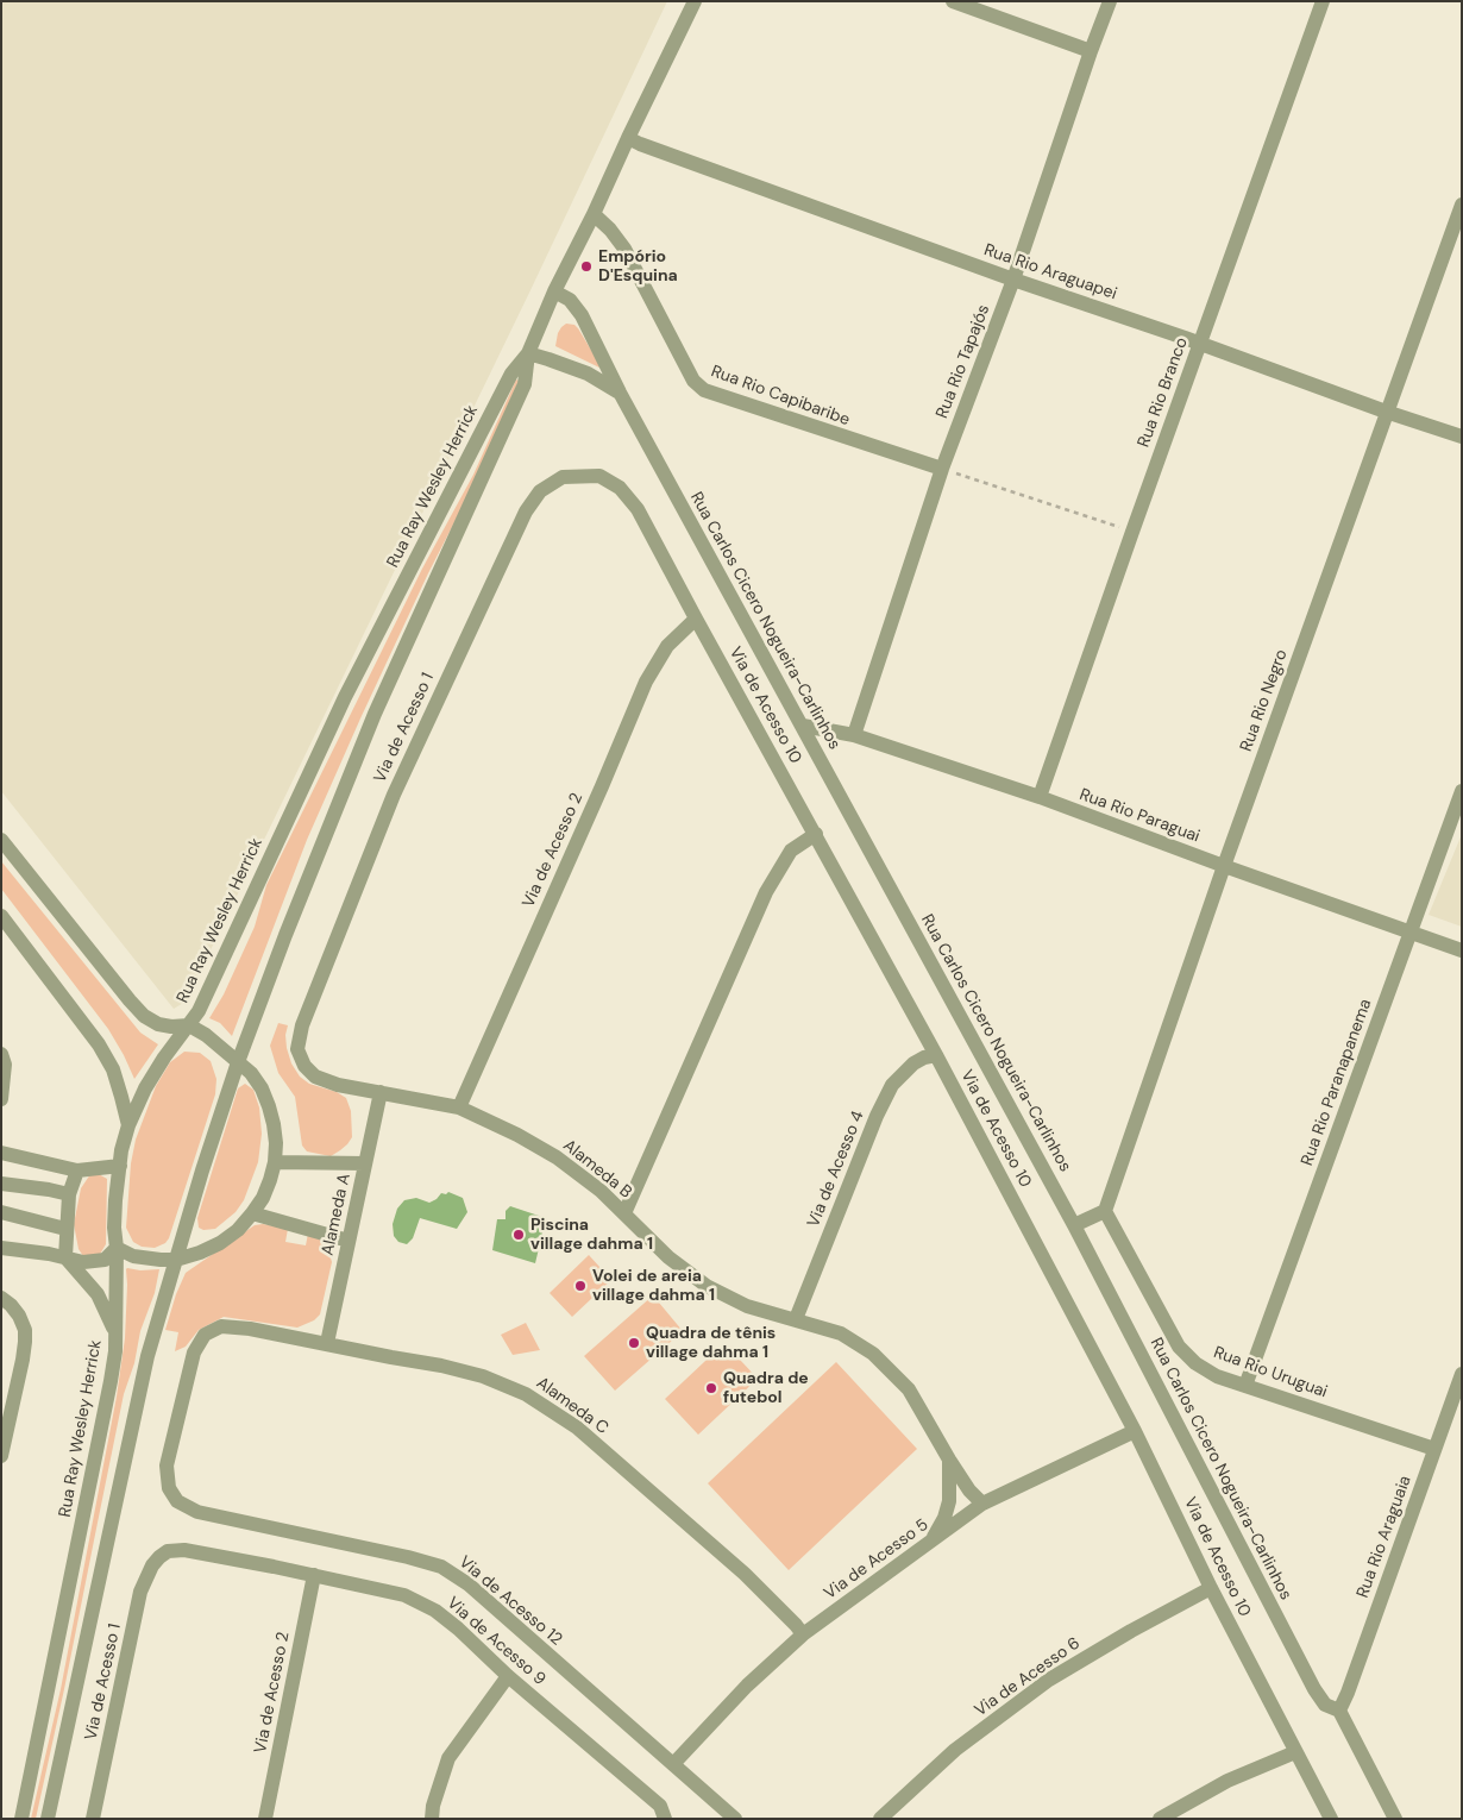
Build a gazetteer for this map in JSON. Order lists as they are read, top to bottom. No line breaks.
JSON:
{"streets":{"street":["Rua Rio Araguapei","Rua Rio Tapajós","Rua Rio Branco","Rua Rio Capibaribe","Rua Ray Wesley Herrick","Rua Carlos Cicero Nogueira-Carlinhos","Rua Rio Negro","Via de Acesso 10","Via de Acesso 1","Rua Rio Paraguai","Via de Acesso 2","Rua Rio Paranapanema","Alameda B","Via de Acesso 4","Alameda A","Rua Rio Uruguai","Alameda C","Rua Rio Araguaia","Via de Acesso 5","Via de Acesso 12","Via de Acesso 9","Via de Acesso 6"]},"crossings":[["Rua Rio Araguapei","Rua Rio Tapajós"],["Rua Rio Araguapei","Rua Rio Branco"],["Rua Rio Araguapei","Rua Ray Wesley Herrick"],["Rua Rio Araguapei","Rua Rio Negro"],["Rua Rio Tapajós","Rua Rio Capibaribe"],["Rua Rio Tapajós","Rua Rio Paraguai"],["Rua Rio Branco","Rua Rio Paraguai"],["Rua Rio Capibaribe","Rua Ray Wesley Herrick"],["Rua Ray Wesley Herrick","Rua Carlos Cicero Nogueira-Carlinhos"],["Rua Carlos Cicero Nogueira-Carlinhos","Rua Rio Paraguai"],["Rua Carlos Cicero Nogueira-Carlinhos","Rua Rio Araguaia"],["Rua Rio Negro","Rua Rio Paraguai"],["Rua Rio Negro","Rua Rio Uruguai"],["Via de Acesso 10","Via de Acesso 1"],["Via de Acesso 10","Via de Acesso 2"],["Via de Acesso 10","Via de Acesso 4"],["Via de Acesso 10","Via de Acesso 5"],["Via de Acesso 10","Via de Acesso 6"],["Via de Acesso 1","Alameda B"],["Via de Acesso 1","Via de Acesso 9"],["Rua Rio Paraguai","Rua Rio Paranapanema"],["Via de Acesso 2","Alameda B"],["Via de Acesso 2","Via de Acesso 9"],["Rua Rio Paranapanema","Rua Rio Uruguai"],["Alameda B","Via de Acesso 4"],["Alameda B","Alameda A"],["Alameda B","Via de Acesso 5"],["Alameda A","Alameda C"],["Rua Rio Uruguai","Rua Rio Araguaia"],["Alameda C","Via de Acesso 5"],["Alameda C","Via de Acesso 12"],["Via de Acesso 5","Via de Acesso 12"]],"places":["Empório D'Esquina","Piscina village dahma 1","Volei de areia village dahma 1","Quadra de tênis village dahma 1","Quadra de futebol"]}
